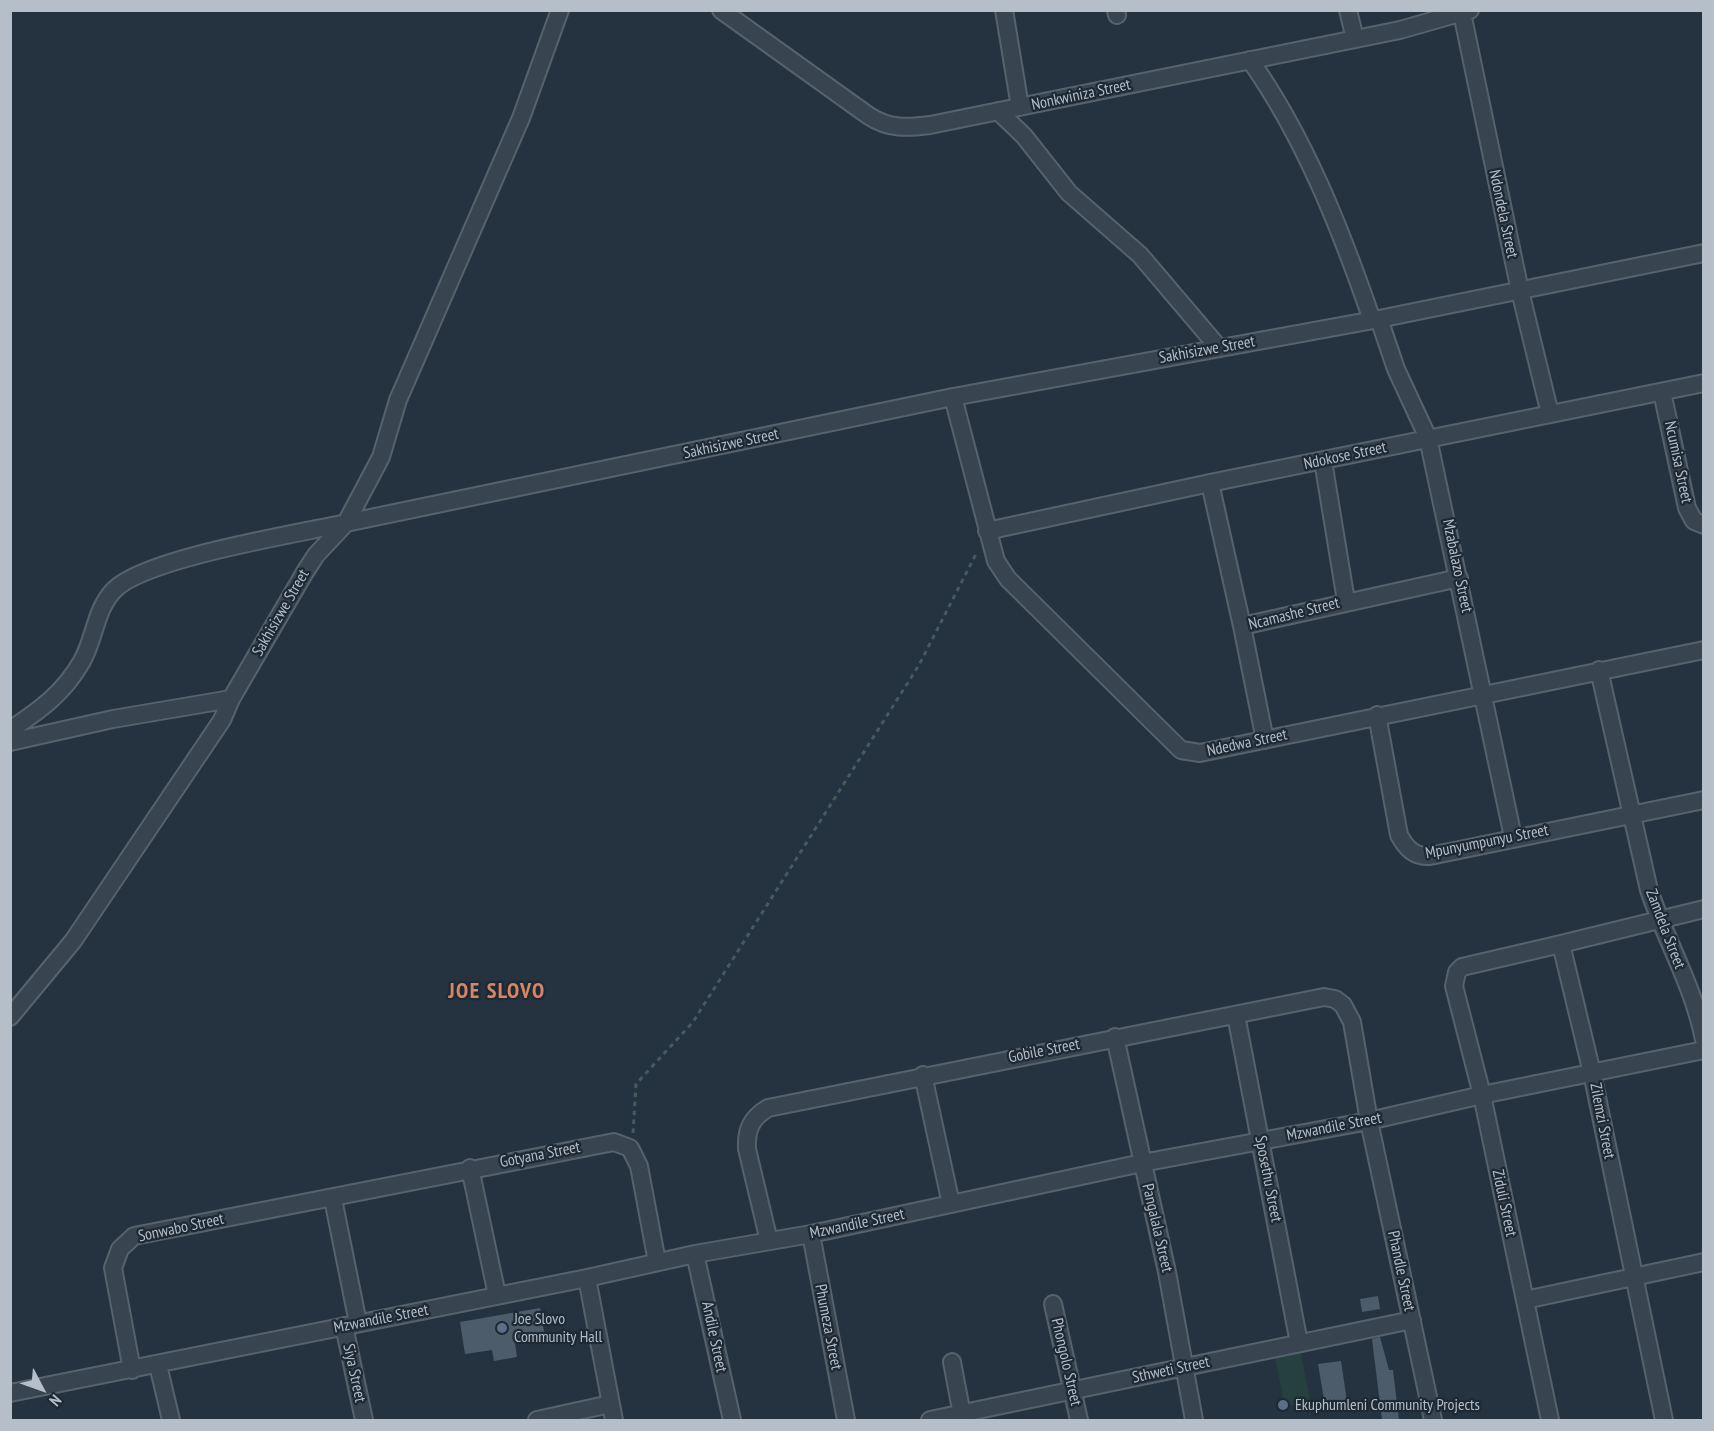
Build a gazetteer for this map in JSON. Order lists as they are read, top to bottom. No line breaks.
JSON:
{"streets":{"street":["Nonkwiniza Street","Ndondela Street","Sakhisizwe Street","Ndokose Street","Ncumisa Street","Mzabalazo Street","Ncamashe Street","Ndedwa Street","Mpunyumpunyu Street","Zamdela Street","Gobile Street","Zilemzi Street","Mzwandile Street","Gotyana Street","Sposethu Street","Ziduli Street","Sonwabo Street","Pangalala Street","Phandle Street","Phumeza Street","Andile Street","Phongolo Street","Sthweti Street","Siya Street"]},"crossings":[["Nonkwiniza Street","Ndondela Street"],["Nonkwiniza Street","Mzabalazo Street"],["Ndondela Street","Sakhisizwe Street"],["Ndondela Street","Ndokose Street"],["Sakhisizwe Street","Mzabalazo Street"],["Sakhisizwe Street","Ndedwa Street"],["Ndokose Street","Ncumisa Street"],["Ndokose Street","Mzabalazo Street"],["Ndokose Street","Ndedwa Street"],["Mzabalazo Street","Ncamashe Street"],["Mzabalazo Street","Ndedwa Street"],["Mzabalazo Street","Mpunyumpunyu Street"],["Ncamashe Street","Ndedwa Street"],["Ndedwa Street","Mpunyumpunyu Street"],["Ndedwa Street","Zamdela Street"],["Mpunyumpunyu Street","Zamdela Street"],["Gobile Street","Mzwandile Street"],["Gobile Street","Sposethu Street"],["Gobile Street","Pangalala Street"],["Gobile Street","Phandle Street"],["Zilemzi Street","Mzwandile Street"],["Zilemzi Street","Ziduli Street"],["Mzwandile Street","Sposethu Street"],["Mzwandile Street","Ziduli Street"],["Mzwandile Street","Sonwabo Street"],["Mzwandile Street","Pangalala Street"],["Mzwandile Street","Phandle Street"],["Mzwandile Street","Phumeza Street"],["Mzwandile Street","Andile Street"],["Mzwandile Street","Siya Street"],["Gotyana Street","Sonwabo Street"],["Gotyana Street","Siya Street"],["Sposethu Street","Sthweti Street"],["Sonwabo Street","Siya Street"],["Pangalala Street","Sthweti Street"],["Phandle Street","Sthweti Street"],["Phongolo Street","Sthweti Street"]],"districts":["JOE SLOVO"],"places":["Joe Slovo Community Hall","Ekuphumleni Community Projects"],"north":"bottom right"}
